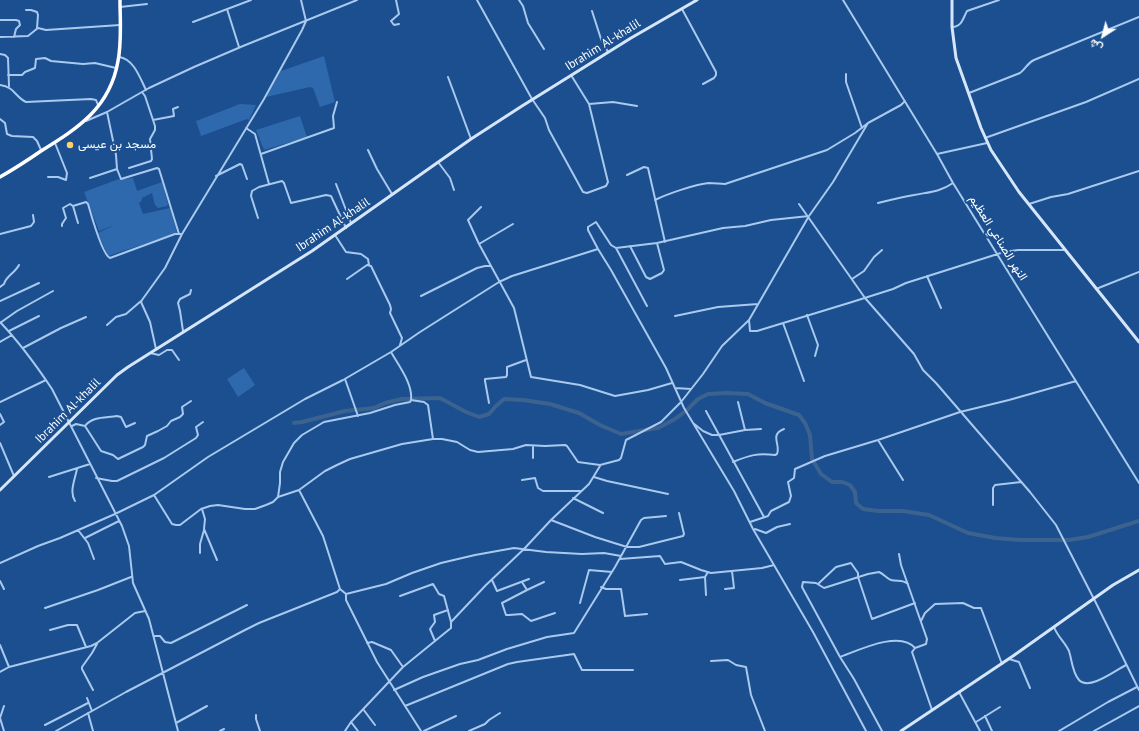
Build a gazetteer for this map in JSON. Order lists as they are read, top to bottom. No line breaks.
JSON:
{"streets":{"street":["Ibrahim Al-khalil","النهر الصناعي العظيم"]},"places":["مسجد بن عيسى"],"north":"bottom left"}
